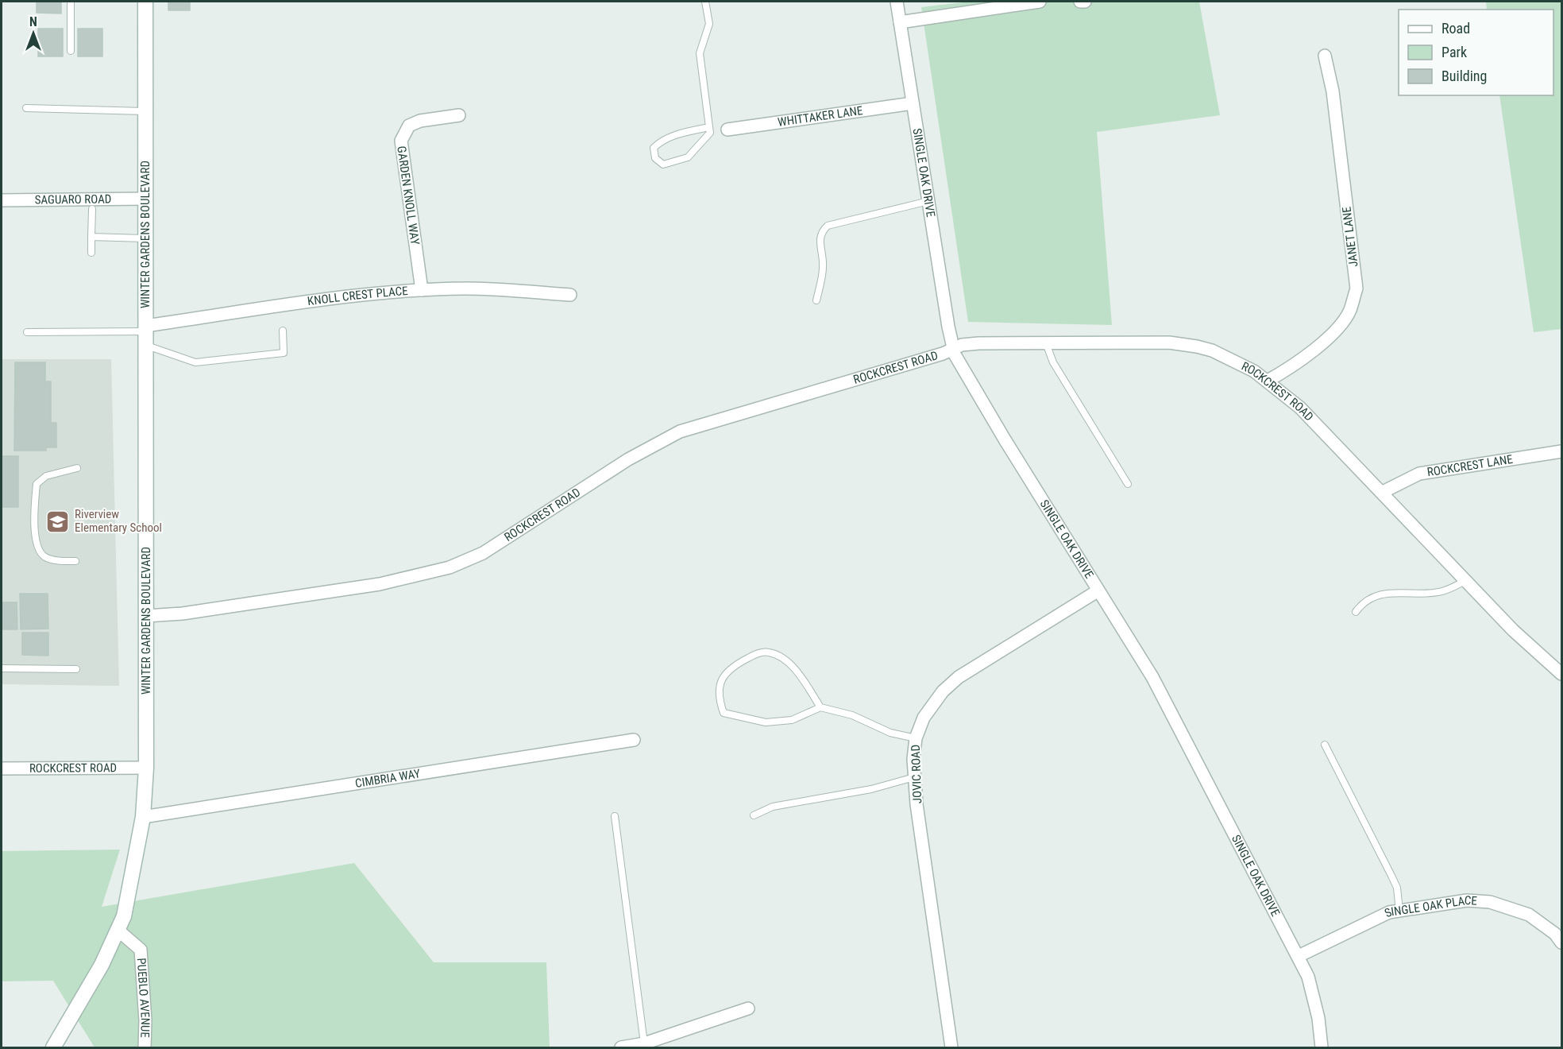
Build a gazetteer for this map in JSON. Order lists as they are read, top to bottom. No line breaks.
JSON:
{"streets":{"main road":["WINTER GARDENS BOULEVARD"],"street":["WHITTAKER LANE","SINGLE OAK DRIVE","GARDEN KNOLL WAY","SAGUARO ROAD","JANET LANE","KNOLL CREST PLACE","ROCKCREST ROAD","ROCKCREST LANE","JOVIC ROAD","CIMBRIA WAY","SINGLE OAK PLACE","PUEBLO AVENUE"]},"crossings":[["WHITTAKER LANE","SINGLE OAK DRIVE"],["SINGLE OAK DRIVE","ROCKCREST ROAD"],["SINGLE OAK DRIVE","JOVIC ROAD"],["SINGLE OAK DRIVE","SINGLE OAK PLACE"],["GARDEN KNOLL WAY","KNOLL CREST PLACE"],["SAGUARO ROAD","WINTER GARDENS BOULEVARD"],["WINTER GARDENS BOULEVARD","KNOLL CREST PLACE"],["WINTER GARDENS BOULEVARD","ROCKCREST ROAD"],["WINTER GARDENS BOULEVARD","CIMBRIA WAY"],["WINTER GARDENS BOULEVARD","PUEBLO AVENUE"],["JANET LANE","ROCKCREST ROAD"],["ROCKCREST ROAD","ROCKCREST LANE"]],"places":{"school or university":["Riverview Elementary School"]},"legend":["Road","Park","Building"],"north":"top"}
